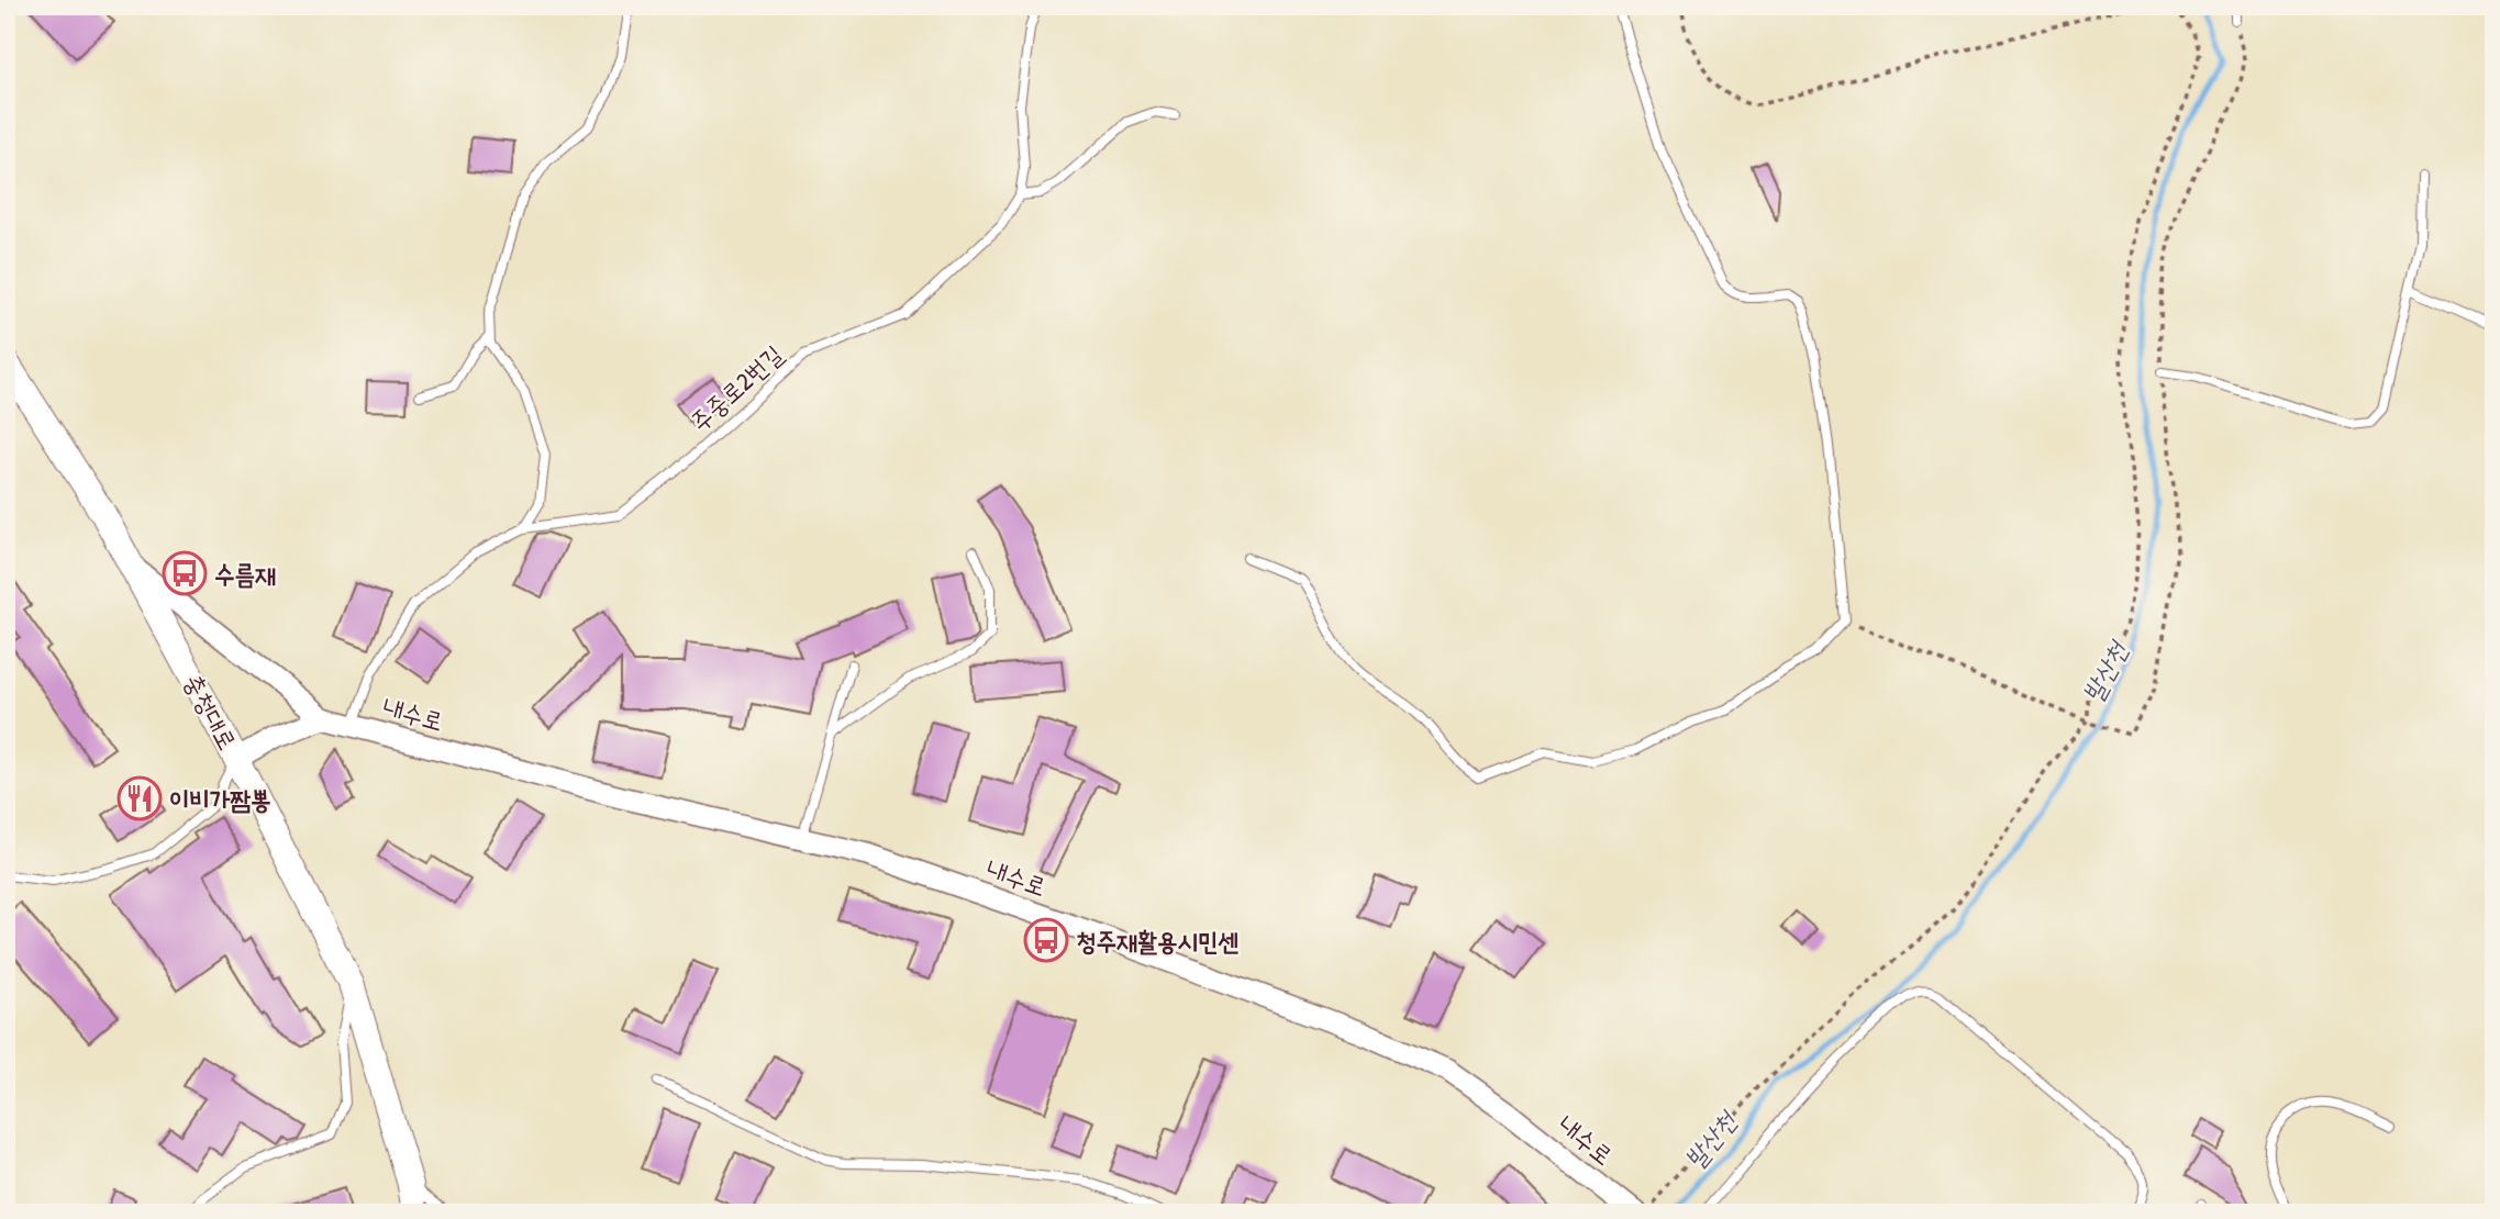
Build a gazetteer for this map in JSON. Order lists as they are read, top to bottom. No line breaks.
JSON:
{"streets":{"main road":["충청대로"],"street":["내수로"],"lane":["주중로2번길"]},"crossings":[["주중로2번길","내수로"]],"water":["발산천"],"places":{"bus stop":["수름재","청주재활용시민센"],"restaurant":["이비가짬뽕"]}}
